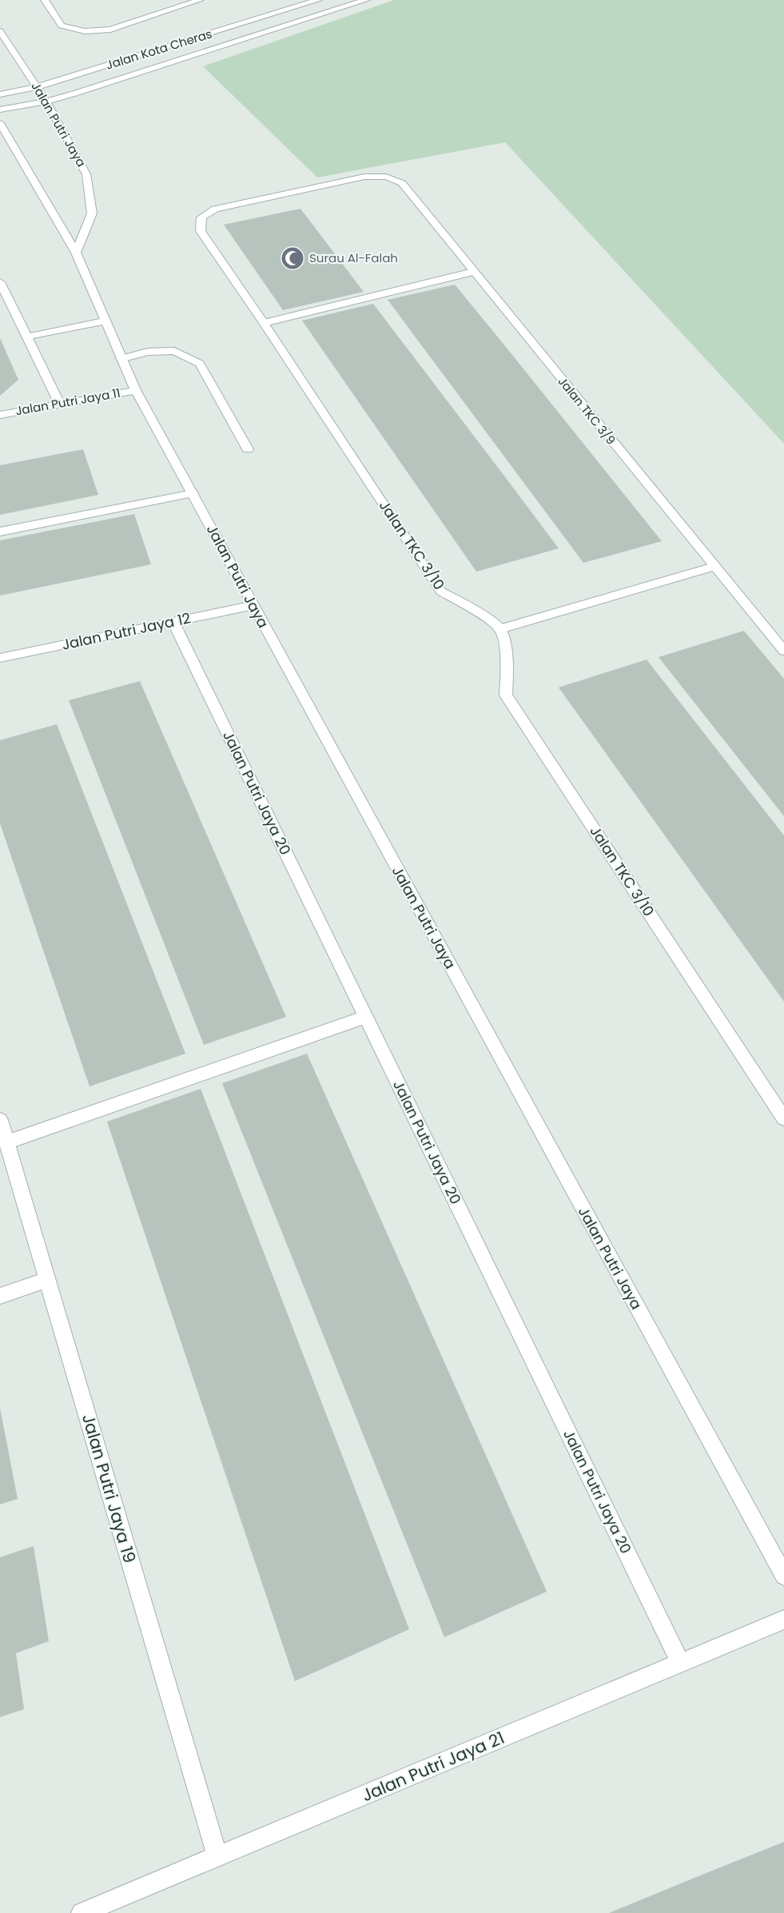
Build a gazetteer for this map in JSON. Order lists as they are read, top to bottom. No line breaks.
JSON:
{"streets":{"street":["Jalan Kota Cheras","Jalan Putri Jaya","Jalan Putri Jaya 11","Jalan TKC 3/9","Jalan TKC 3/10","Jalan Putri Jaya 12","Jalan Putri Jaya 20","Jalan Putri Jaya 19","Jalan Putri Jaya 21"]},"crossings":[["Jalan Kota Cheras","Jalan Putri Jaya"],["Jalan Putri Jaya","Jalan Putri Jaya 11"],["Jalan Putri Jaya","Jalan Putri Jaya 12"],["Jalan TKC 3/9","Jalan TKC 3/10"],["Jalan Putri Jaya 12","Jalan Putri Jaya 20"],["Jalan Putri Jaya 20","Jalan Putri Jaya 21"],["Jalan Putri Jaya 19","Jalan Putri Jaya 21"]],"places":{"mosque":["Surau Al-Falah"]}}
